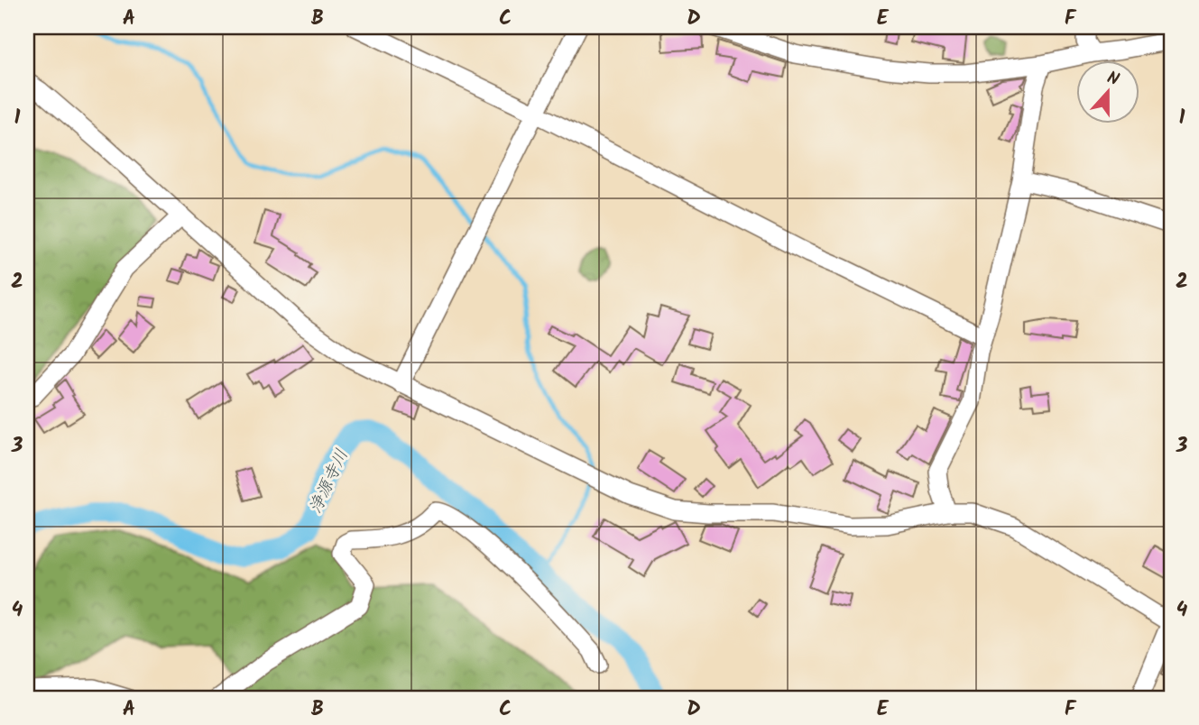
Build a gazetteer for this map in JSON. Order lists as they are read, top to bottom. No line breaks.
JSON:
{"water":["浄源寺川"],"north":"top","grid":{"columns":["A","B","C","D","E","F"],"rows":["1","2","3","4"]}}
